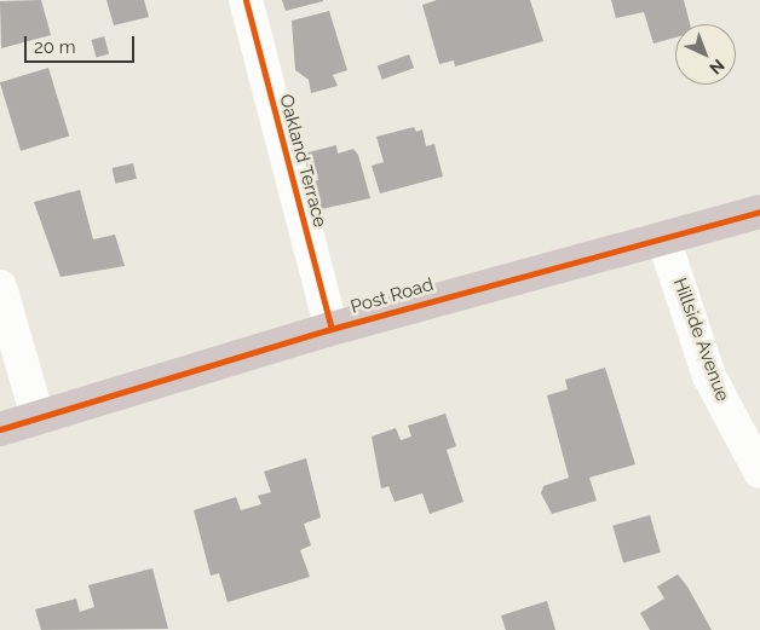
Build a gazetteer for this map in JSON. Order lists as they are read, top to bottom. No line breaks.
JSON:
{"streets":{"main road":["Post Road"],"street":["Oakland Terrace","Hillside Avenue"]},"crossings":[["Oakland Terrace","Post Road"],["Post Road","Hillside Avenue"]],"scale_bar":"20 m","north":"bottom right"}
